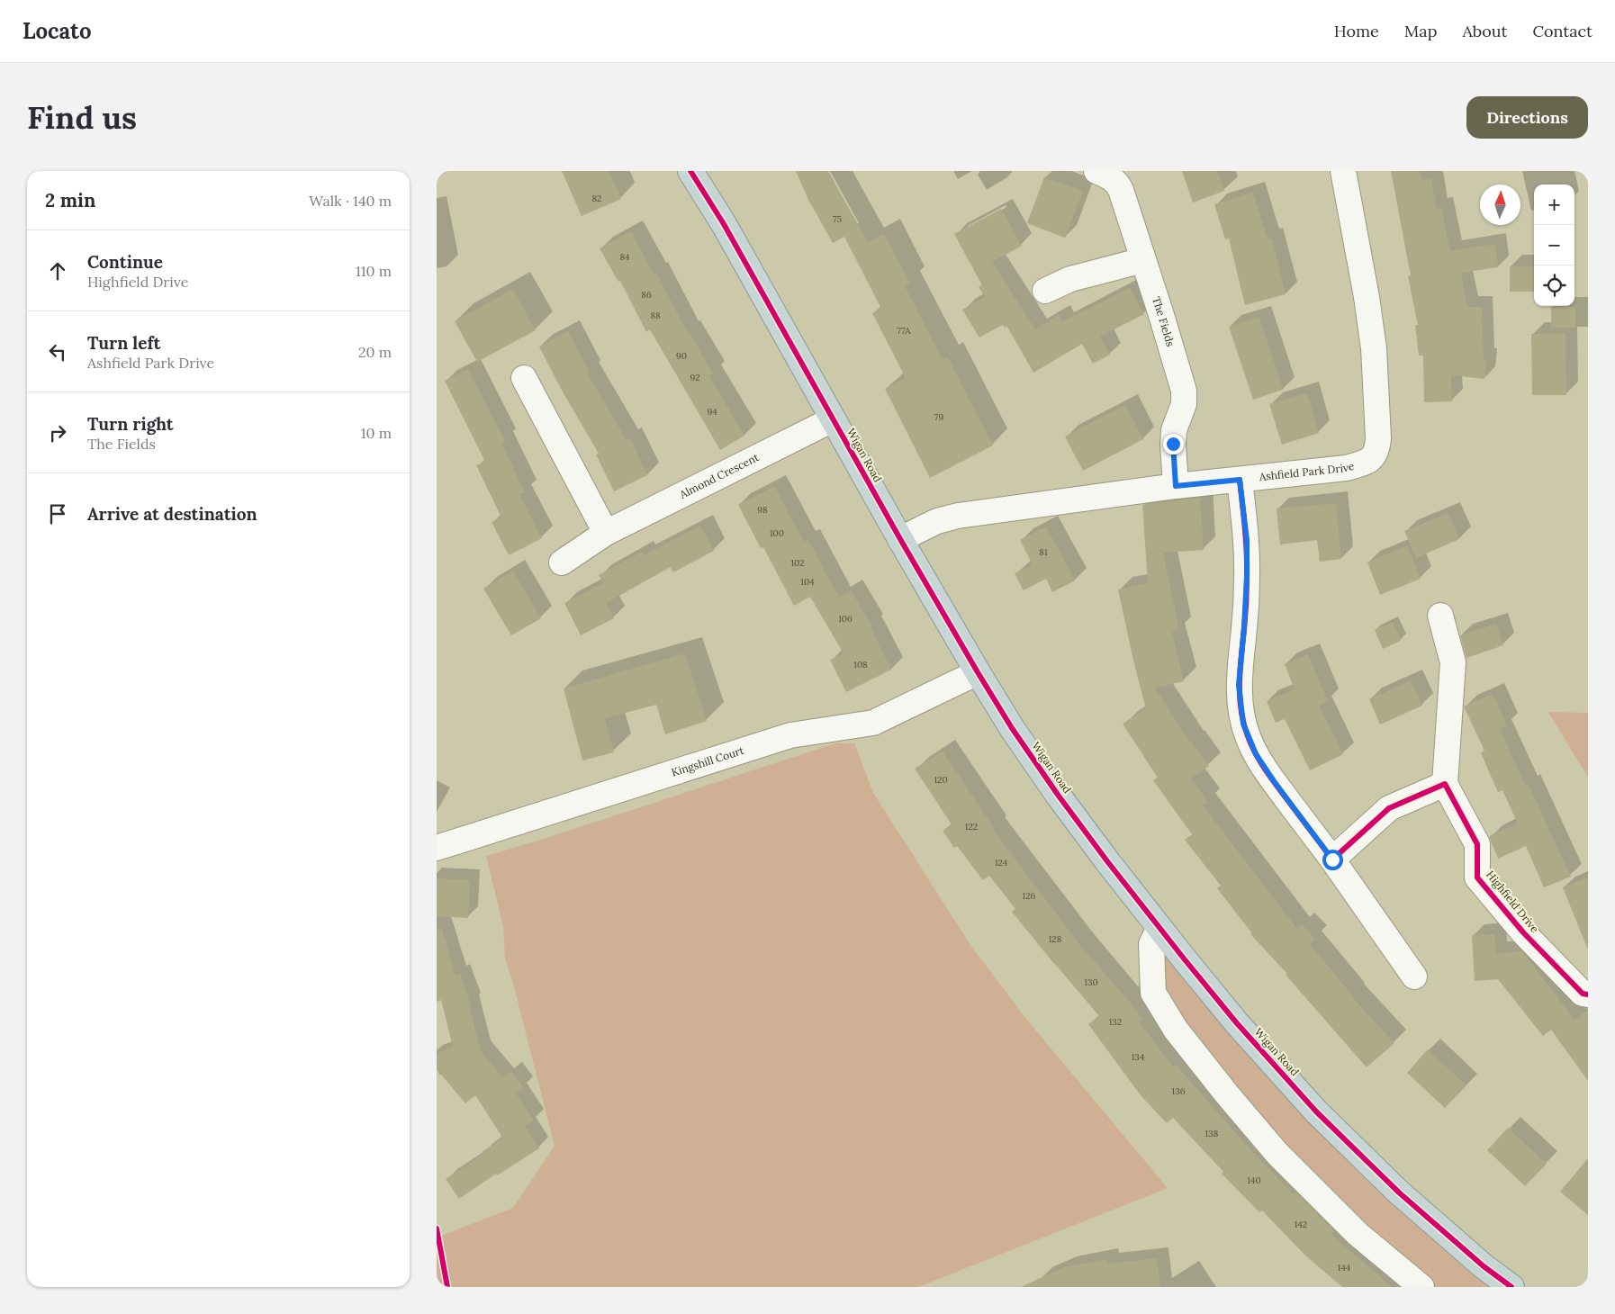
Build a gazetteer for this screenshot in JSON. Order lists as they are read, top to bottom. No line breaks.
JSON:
{"streets":{"highway":["Wigan Road"],"street":["The Fields","Ashfield Park Drive","Almond Crescent","Kingshill Court","Highfield Drive"]},"crossings":[["The Fields","Ashfield Park Drive"],["Wigan Road","Ashfield Park Drive"],["Wigan Road","Almond Crescent"],["Wigan Road","Kingshill Court"]],"house_numbers":["82","75","84","86","88","77A","90","92","94","79","98","100","81","102","104","106","108","120","122","124","126","128","130","132","134","136","138","140","142","144"],"north":"top","page":{"header":"Locato","nav":["Home","Map","About","Contact"],"buttons":"Directions","title":"Find us","heading":["2 min","Walk · 140 m"],"map_buttons":["+","−"],"list":[["Continue","Highfield Drive","110 m"],["Turn left","Ashfield Park Drive","20 m"],["Turn right","The Fields","10 m"],"Arrive at destination"]}}
